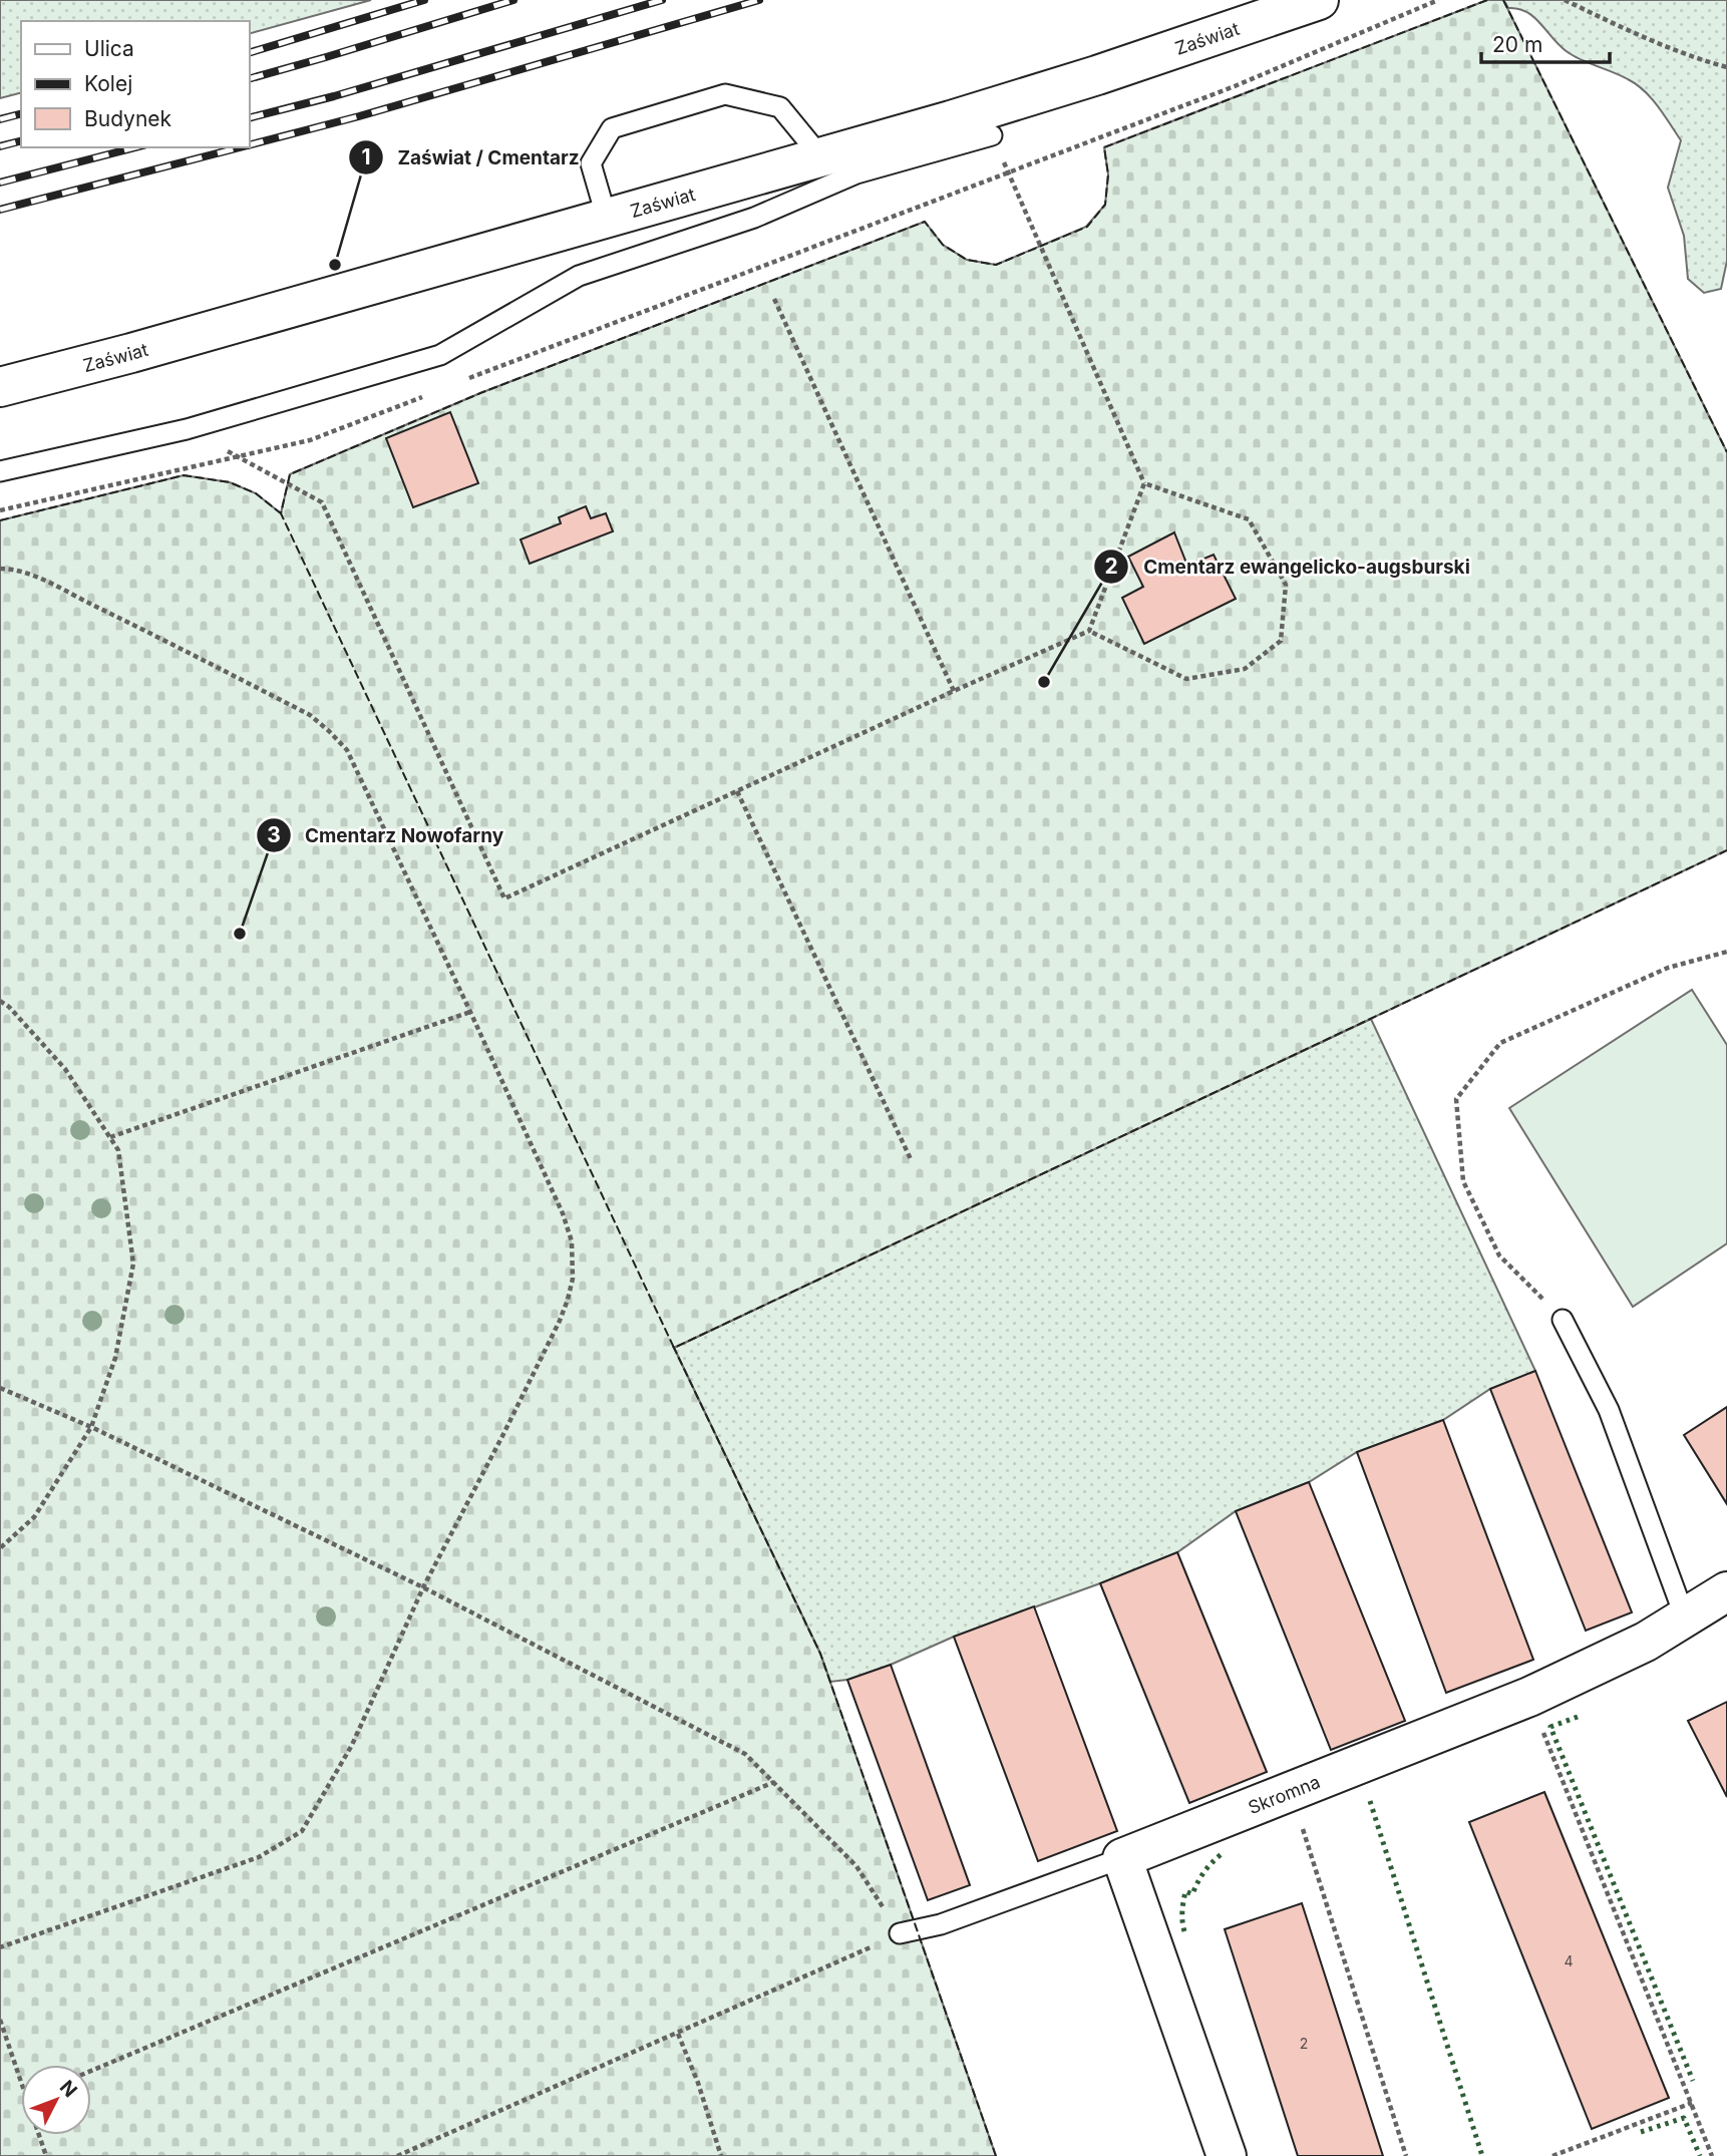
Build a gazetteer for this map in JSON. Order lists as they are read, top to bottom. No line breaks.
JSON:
{"streets":{"street":["Zaświat","Skromna"]},"places":["Zaświat / Cmentarz","Cmentarz ewangelicko-augsburski","Cmentarz Nowofarny"],"house_numbers":["4","2"],"legend":["Ulica","Kolej","Budynek"],"scale_bar":"20 m","north":"top right"}
